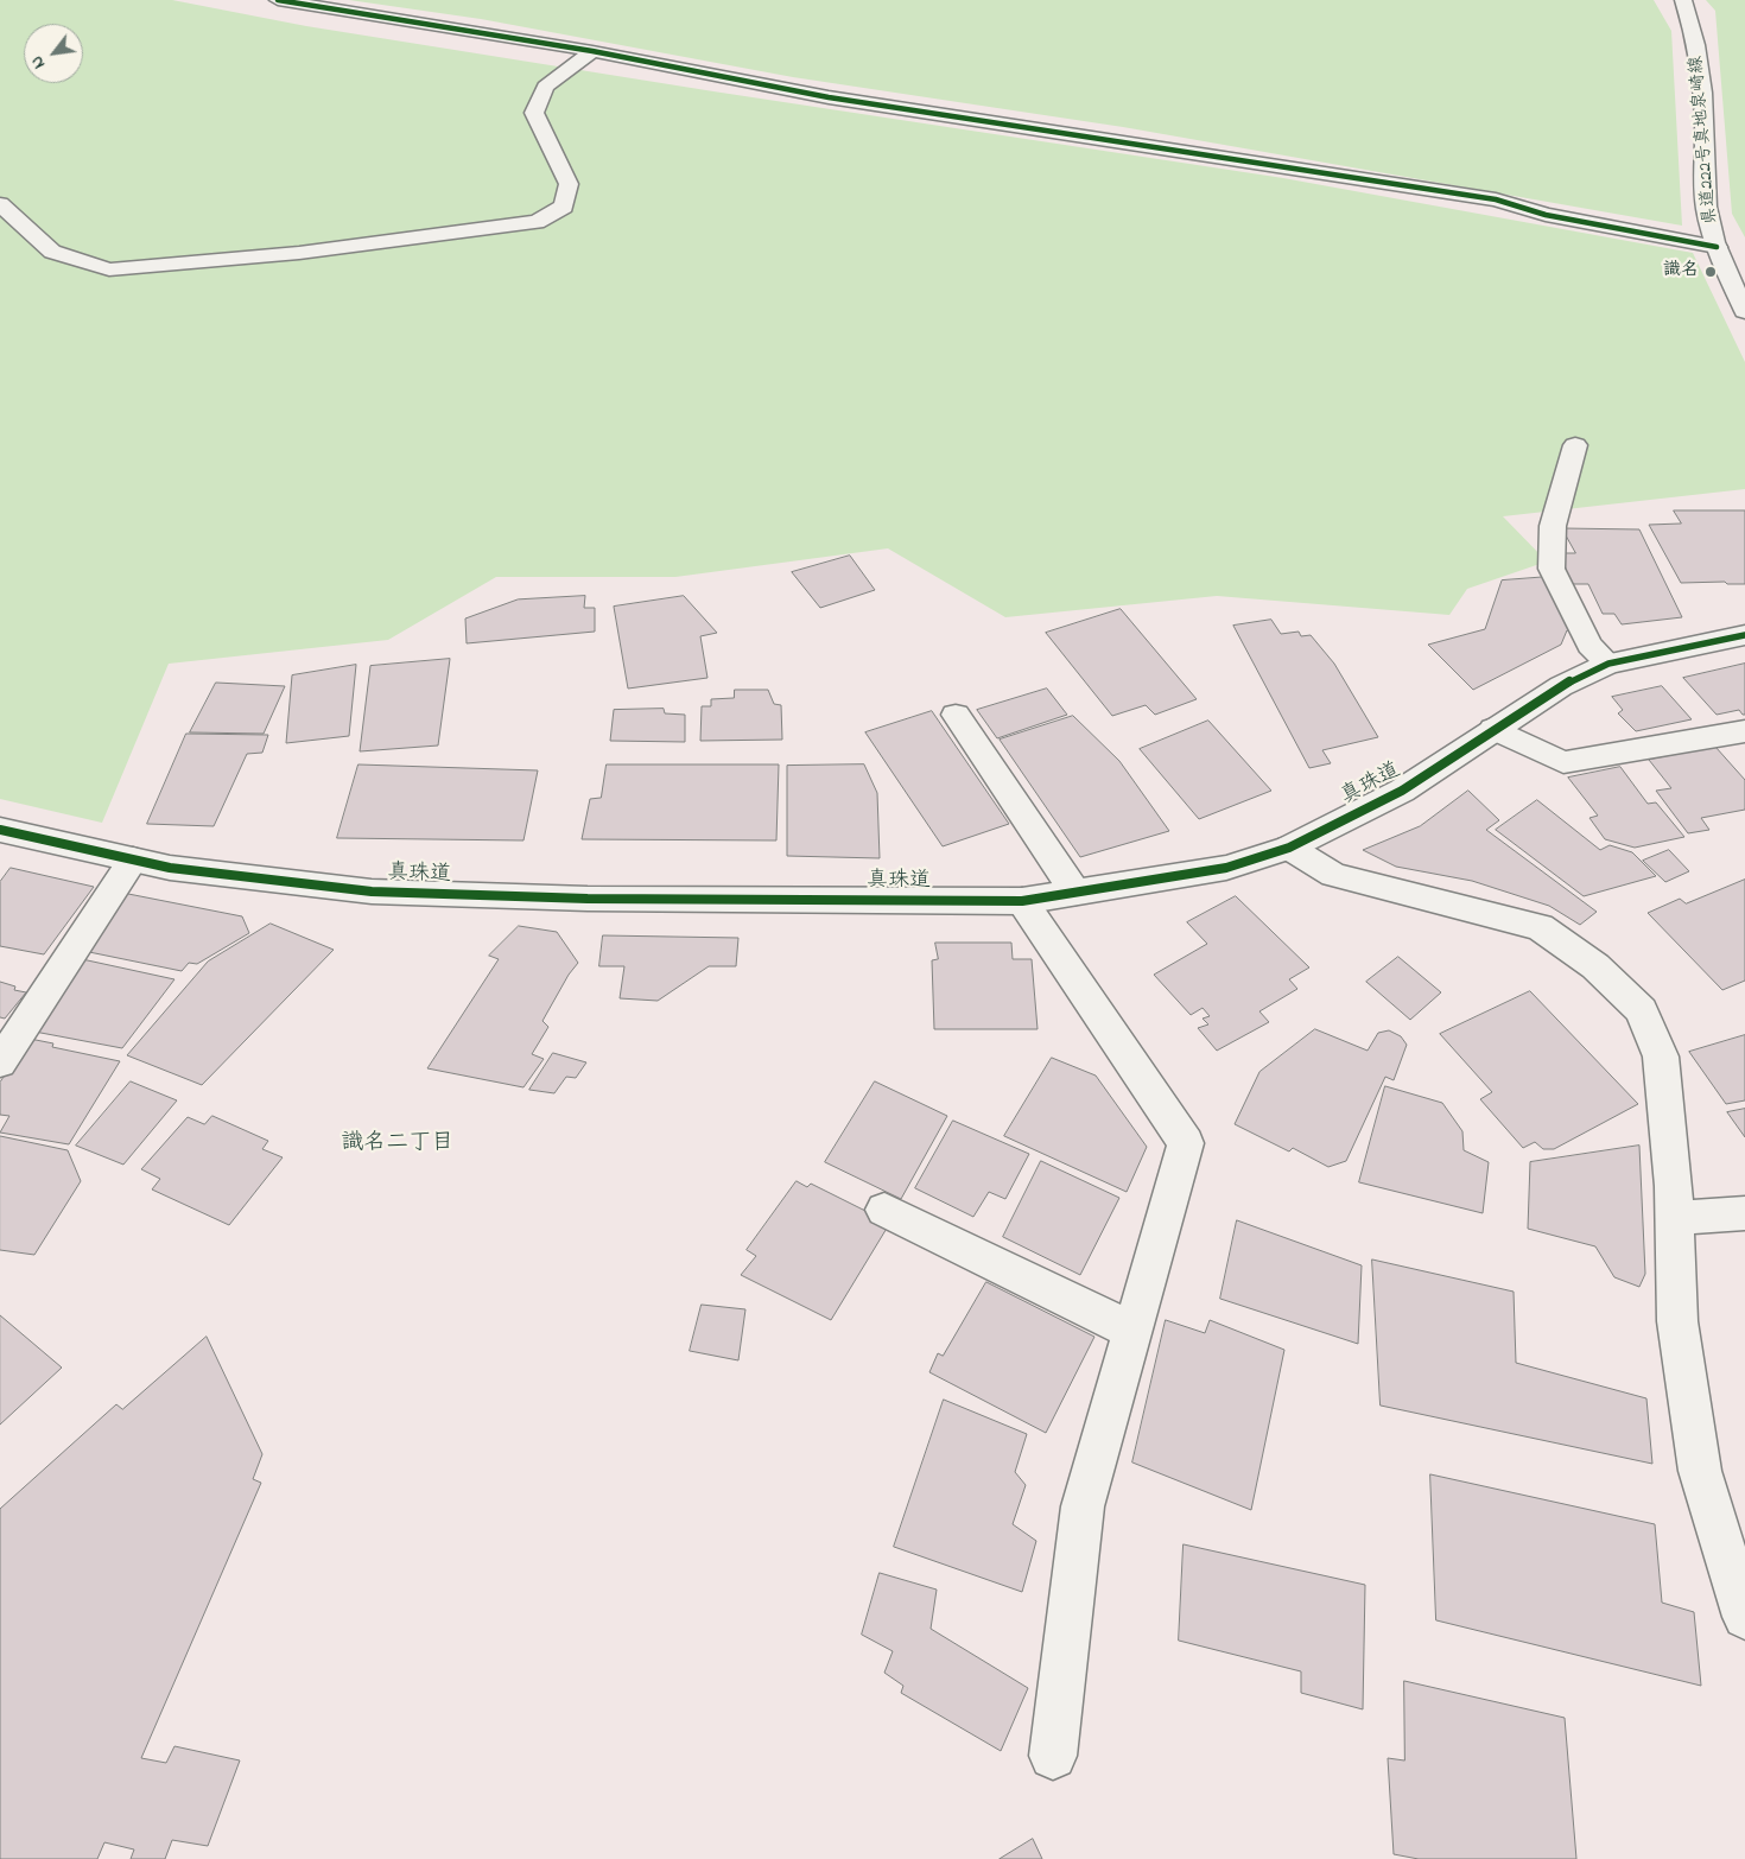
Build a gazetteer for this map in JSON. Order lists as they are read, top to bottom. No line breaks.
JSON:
{"streets":{"street":["県道222号真地泉崎線","真珠道"]},"districts":["識名二丁目"],"places":["識名"],"north":"bottom left"}
